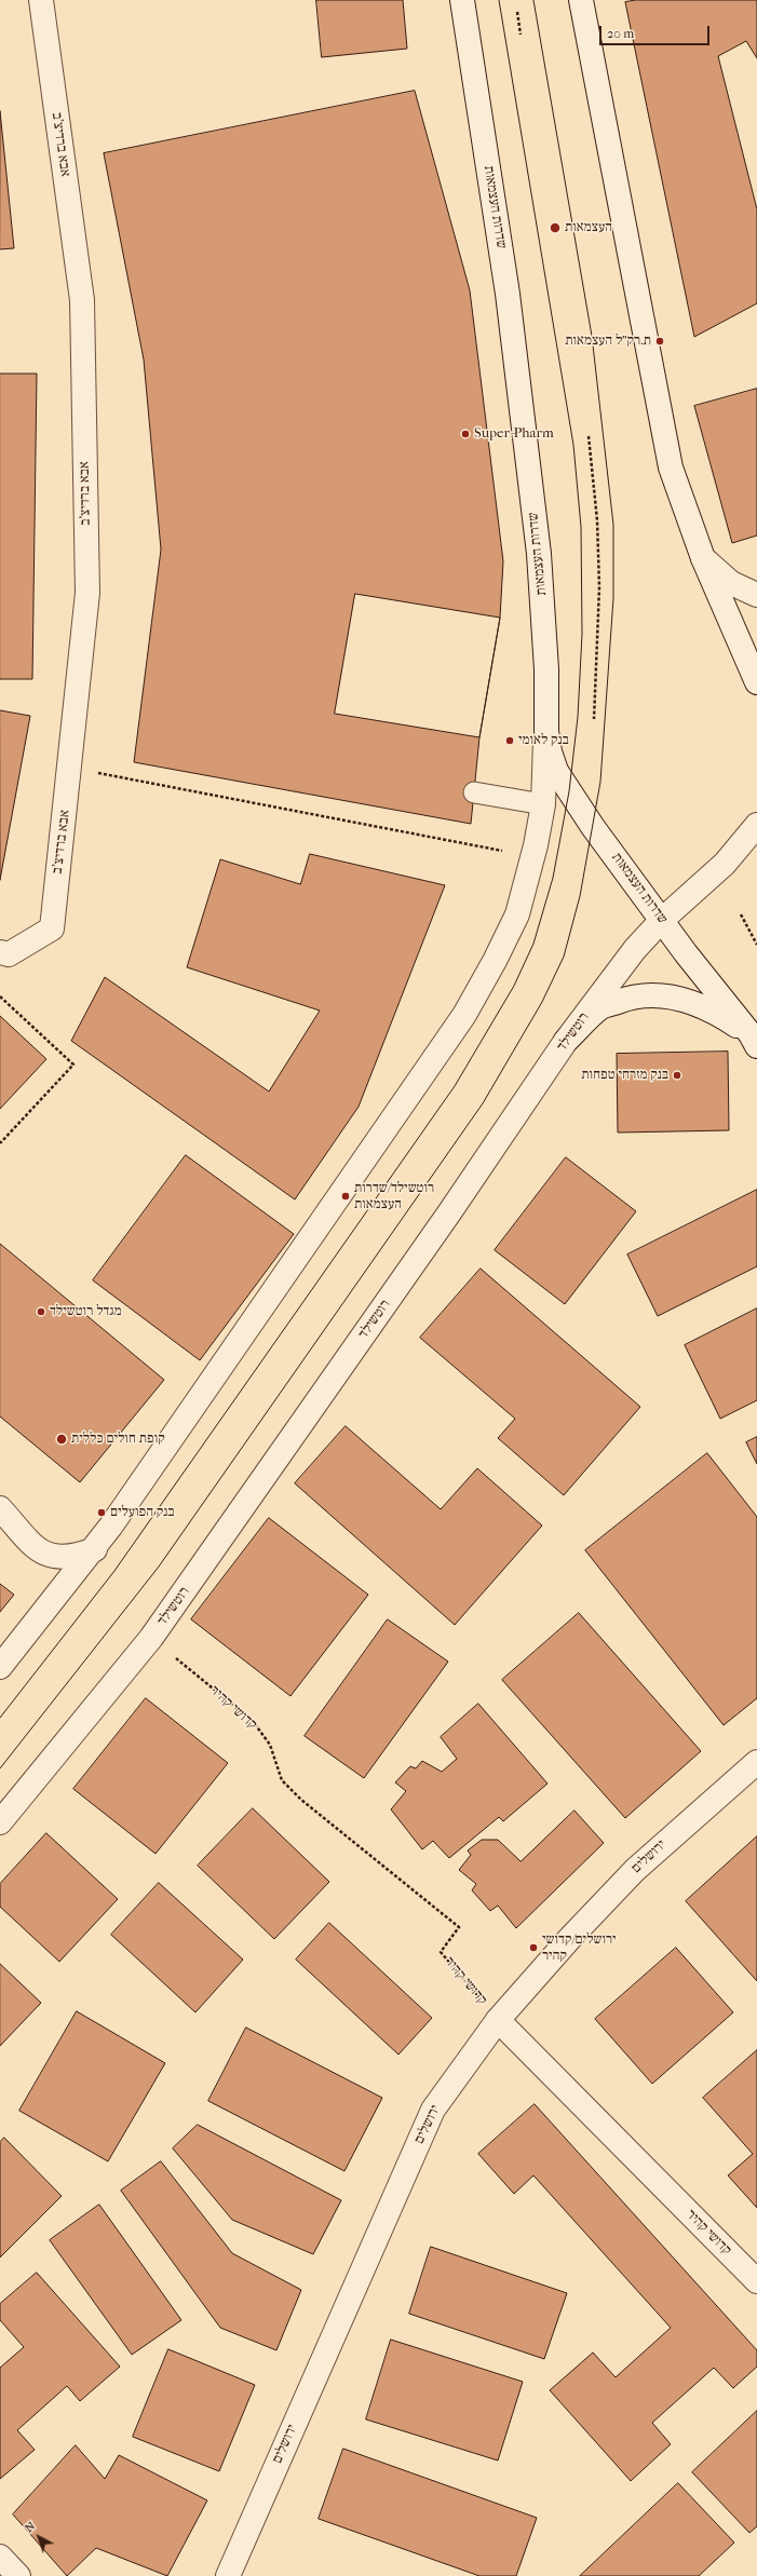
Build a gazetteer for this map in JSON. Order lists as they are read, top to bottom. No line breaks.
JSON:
{"streets":{"street":["אבא ברדיצ'ב","שדרות העצמאות","רוטשילד","קדושי קהיר","ירושלים"]},"crossings":[["שדרות העצמאות","רוטשילד"],["רוטשילד","קדושי קהיר"],["קדושי קהיר","ירושלים"]],"places":["העצמאות","ת.רק״ל העצמאות","Super-Pharm","בנק לאומי","בנק מזרחי טפחות","רוטשילד/שדרות העצמאות","מגדל רוטשילד","קופת חולים כללית","בנק הפועלים","ירושלים/קדושי קהיר"],"scale_bar":"20 m","north":"top left"}
